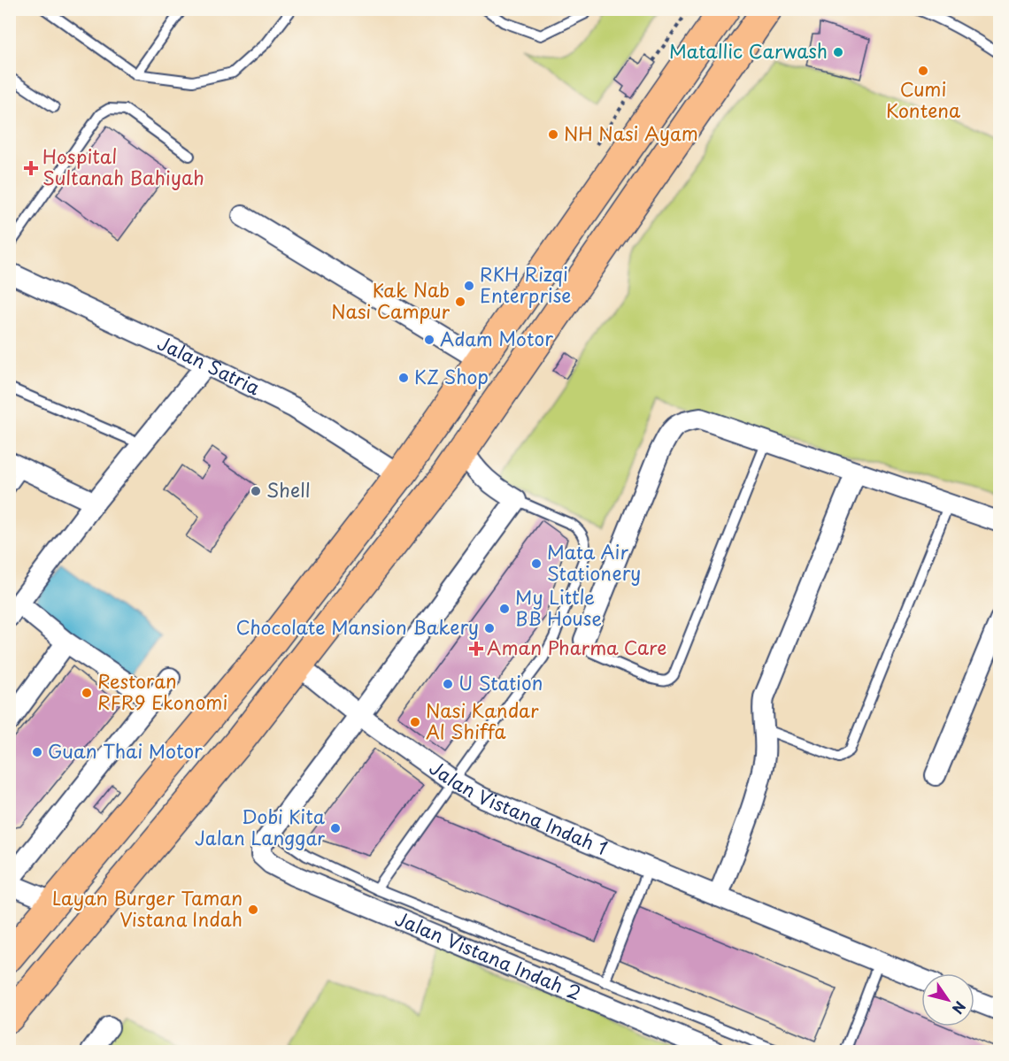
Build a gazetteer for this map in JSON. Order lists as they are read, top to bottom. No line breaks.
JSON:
{"streets":{"street":["Jalan Satria","Jalan Vistana Indah 1","Jalan Vistana Indah 2"]},"places":{"other":["Matallic Carwash","Cumi Kontena","NH Nasi Ayam","RKH Rizqi Enterprise","Kak Nab Nasi Campur","Adam Motor","KZ Shop","Shell","Mata Air Stationery","My Little BB House","Chocolate Mansion Bakery","U Station","Restoran RFR9 Ekonomi","Nasi Kandar Al Shiffa","Guan Thai Motor","Dobi Kita Jalan Langgar","Layan Burger Taman Vistana Indah"],"health":["Hospital Sultanah Bahiyah","Aman Pharma Care"]},"north":"bottom right"}
